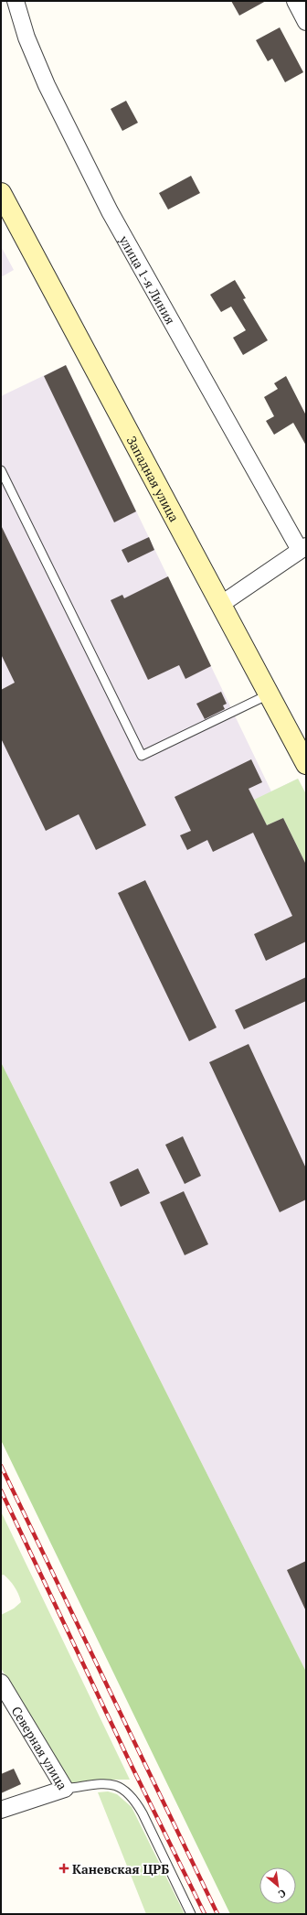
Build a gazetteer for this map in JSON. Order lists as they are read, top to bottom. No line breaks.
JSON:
{"streets":{"street":["улица 1-я Линия","Западная улица","Северная улица"]},"places":{"health":["Каневская ЦРБ"]},"north":"bottom right"}
